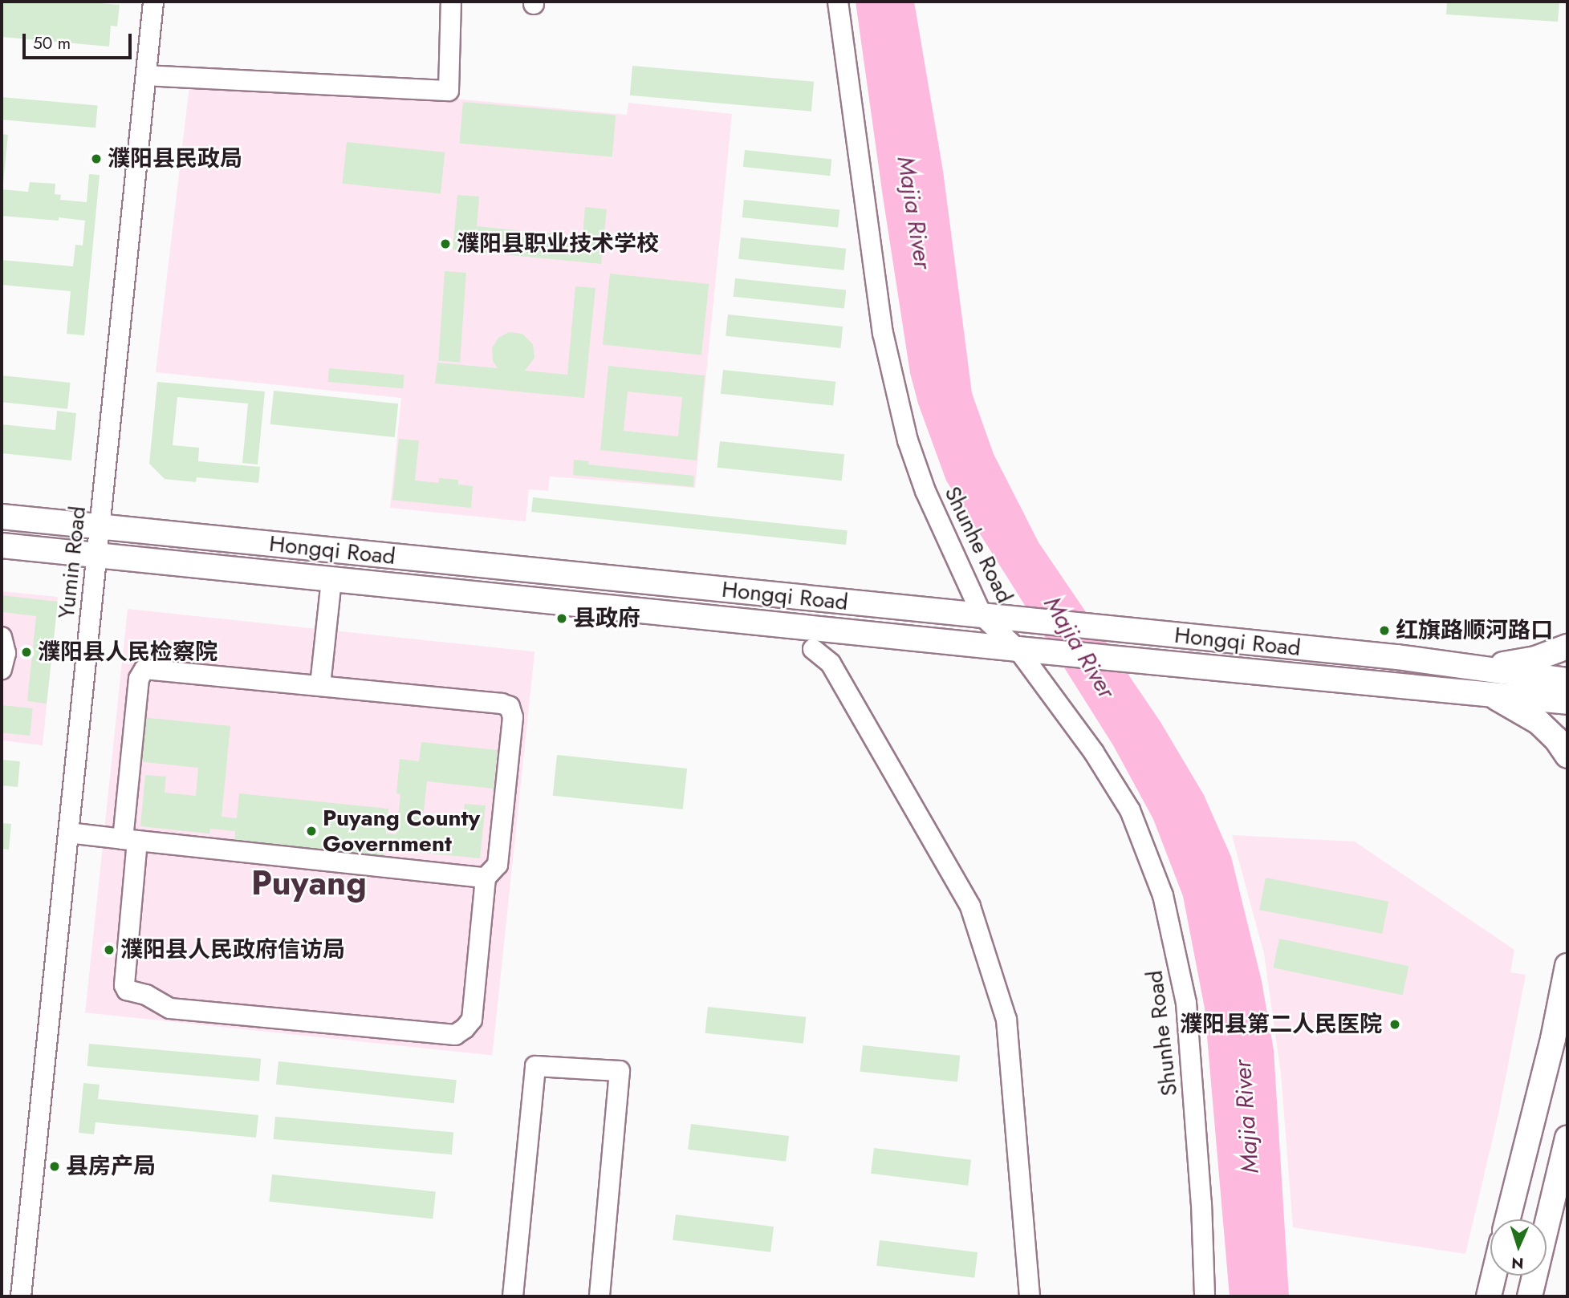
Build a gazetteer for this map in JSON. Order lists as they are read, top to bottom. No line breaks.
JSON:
{"streets":{"main road":["Hongqi Road"],"street":["Shunhe Road","Yumin Road"]},"crossings":[["Shunhe Road","Hongqi Road"],["Hongqi Road","Yumin Road"]],"districts":["Puyang"],"water":["Majia River"],"places":["濮阳县民政局","濮阳县职业技术学校","县政府","红旗路顺河路口","濮阳县人民检察院","Puyang County Government","濮阳县人民政府信访局","濮阳县第二人民医院","县房产局"],"scale_bar":"50 m","north":"bottom"}
